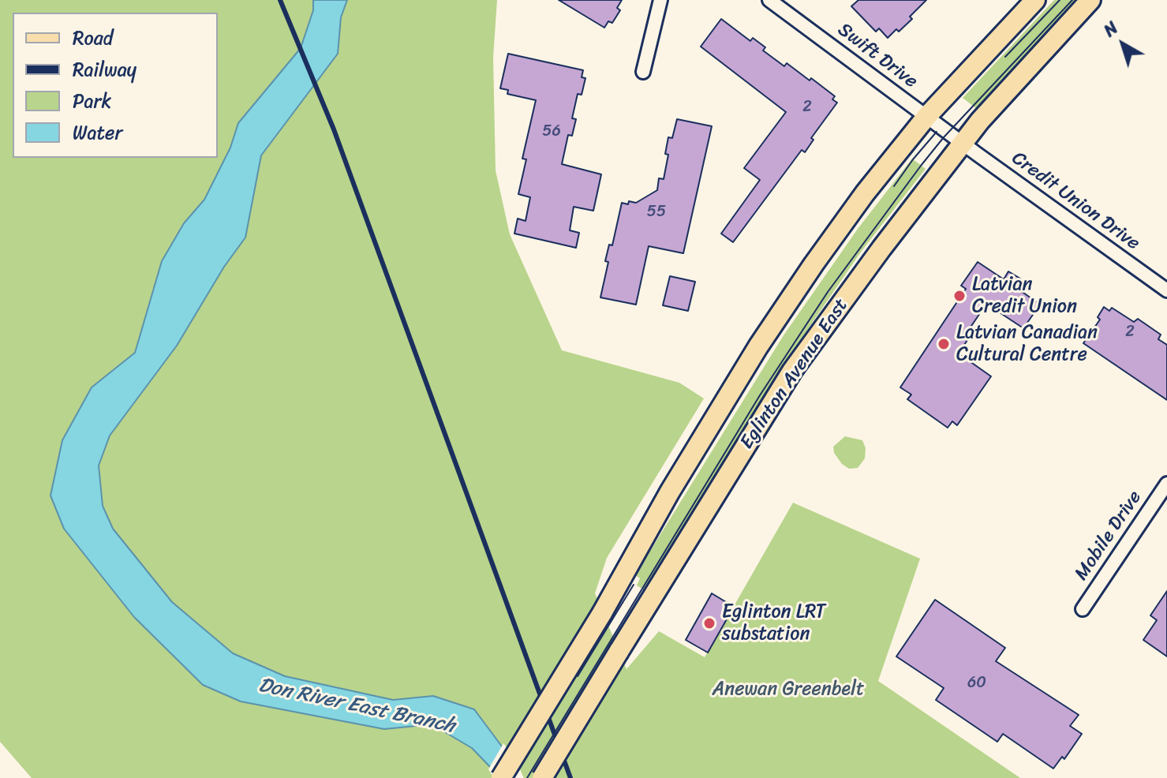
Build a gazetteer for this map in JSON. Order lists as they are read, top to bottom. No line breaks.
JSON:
{"streets":{"main road":["Eglinton Avenue East"],"street":["Swift Drive","Credit Union Drive","Mobile Drive"]},"crossings":[["Swift Drive","Credit Union Drive"],["Swift Drive","Eglinton Avenue East"],["Credit Union Drive","Eglinton Avenue East"]],"water":["Don River East Branch"],"parks":["Anewan Greenbelt"],"places":["Latvian Credit Union","Latvian Canadian Cultural Centre","Eglinton LRT substation"],"house_numbers":["2","56","55","2","60"],"legend":["Road","Railway","Park","Water"],"north":"top left"}
